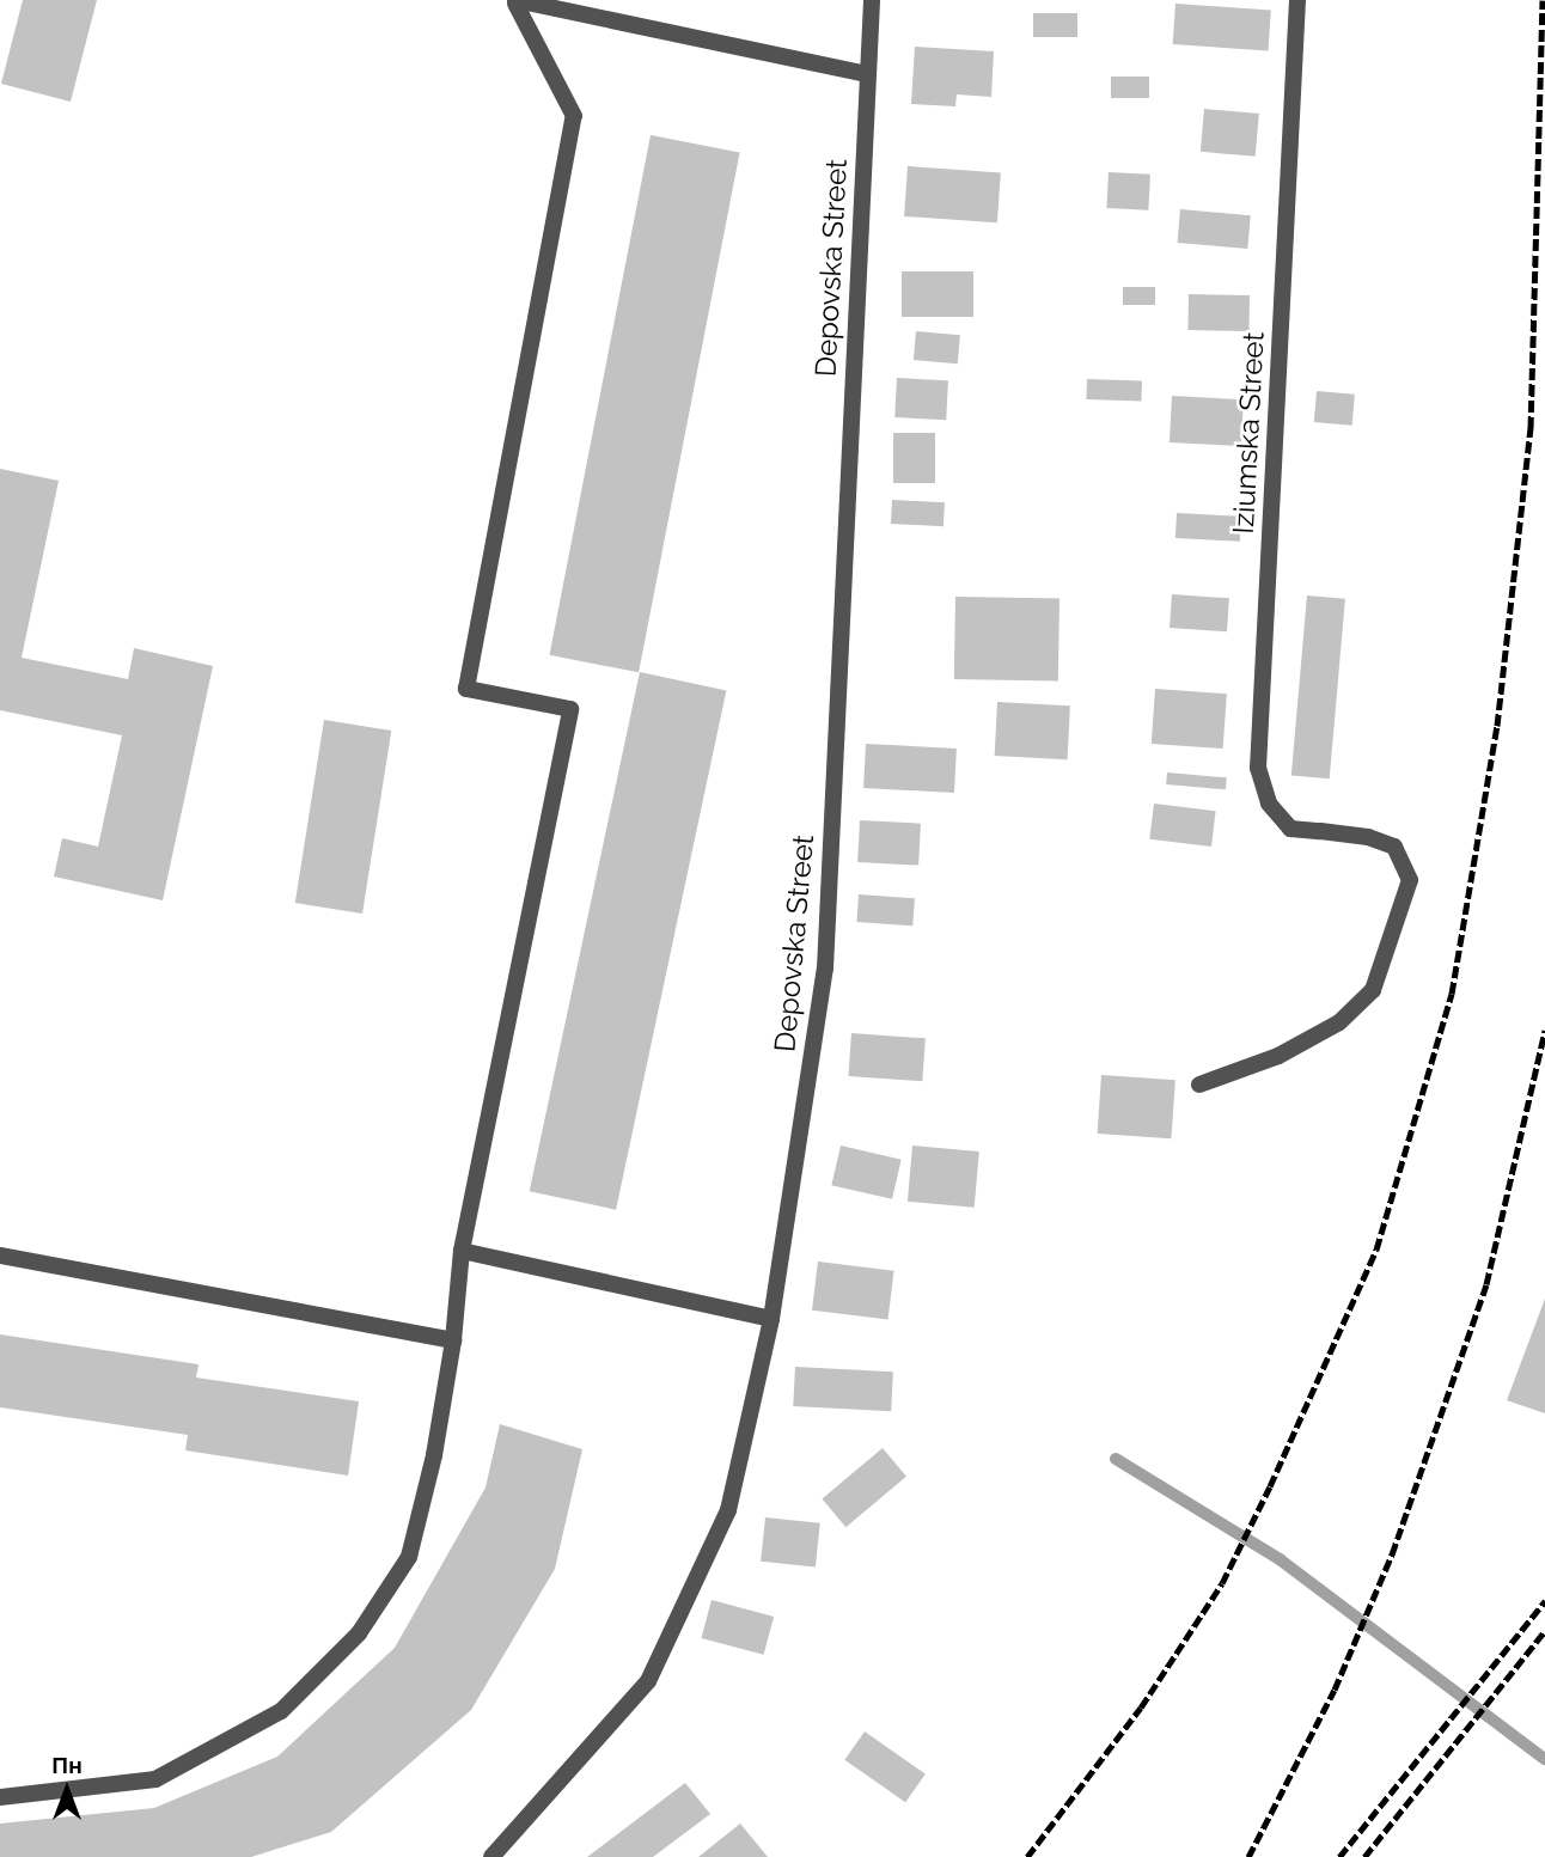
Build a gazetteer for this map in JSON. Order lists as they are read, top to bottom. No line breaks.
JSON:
{"streets":{"street":["Depovska Street","Iziumska Street"]},"north":"top"}
